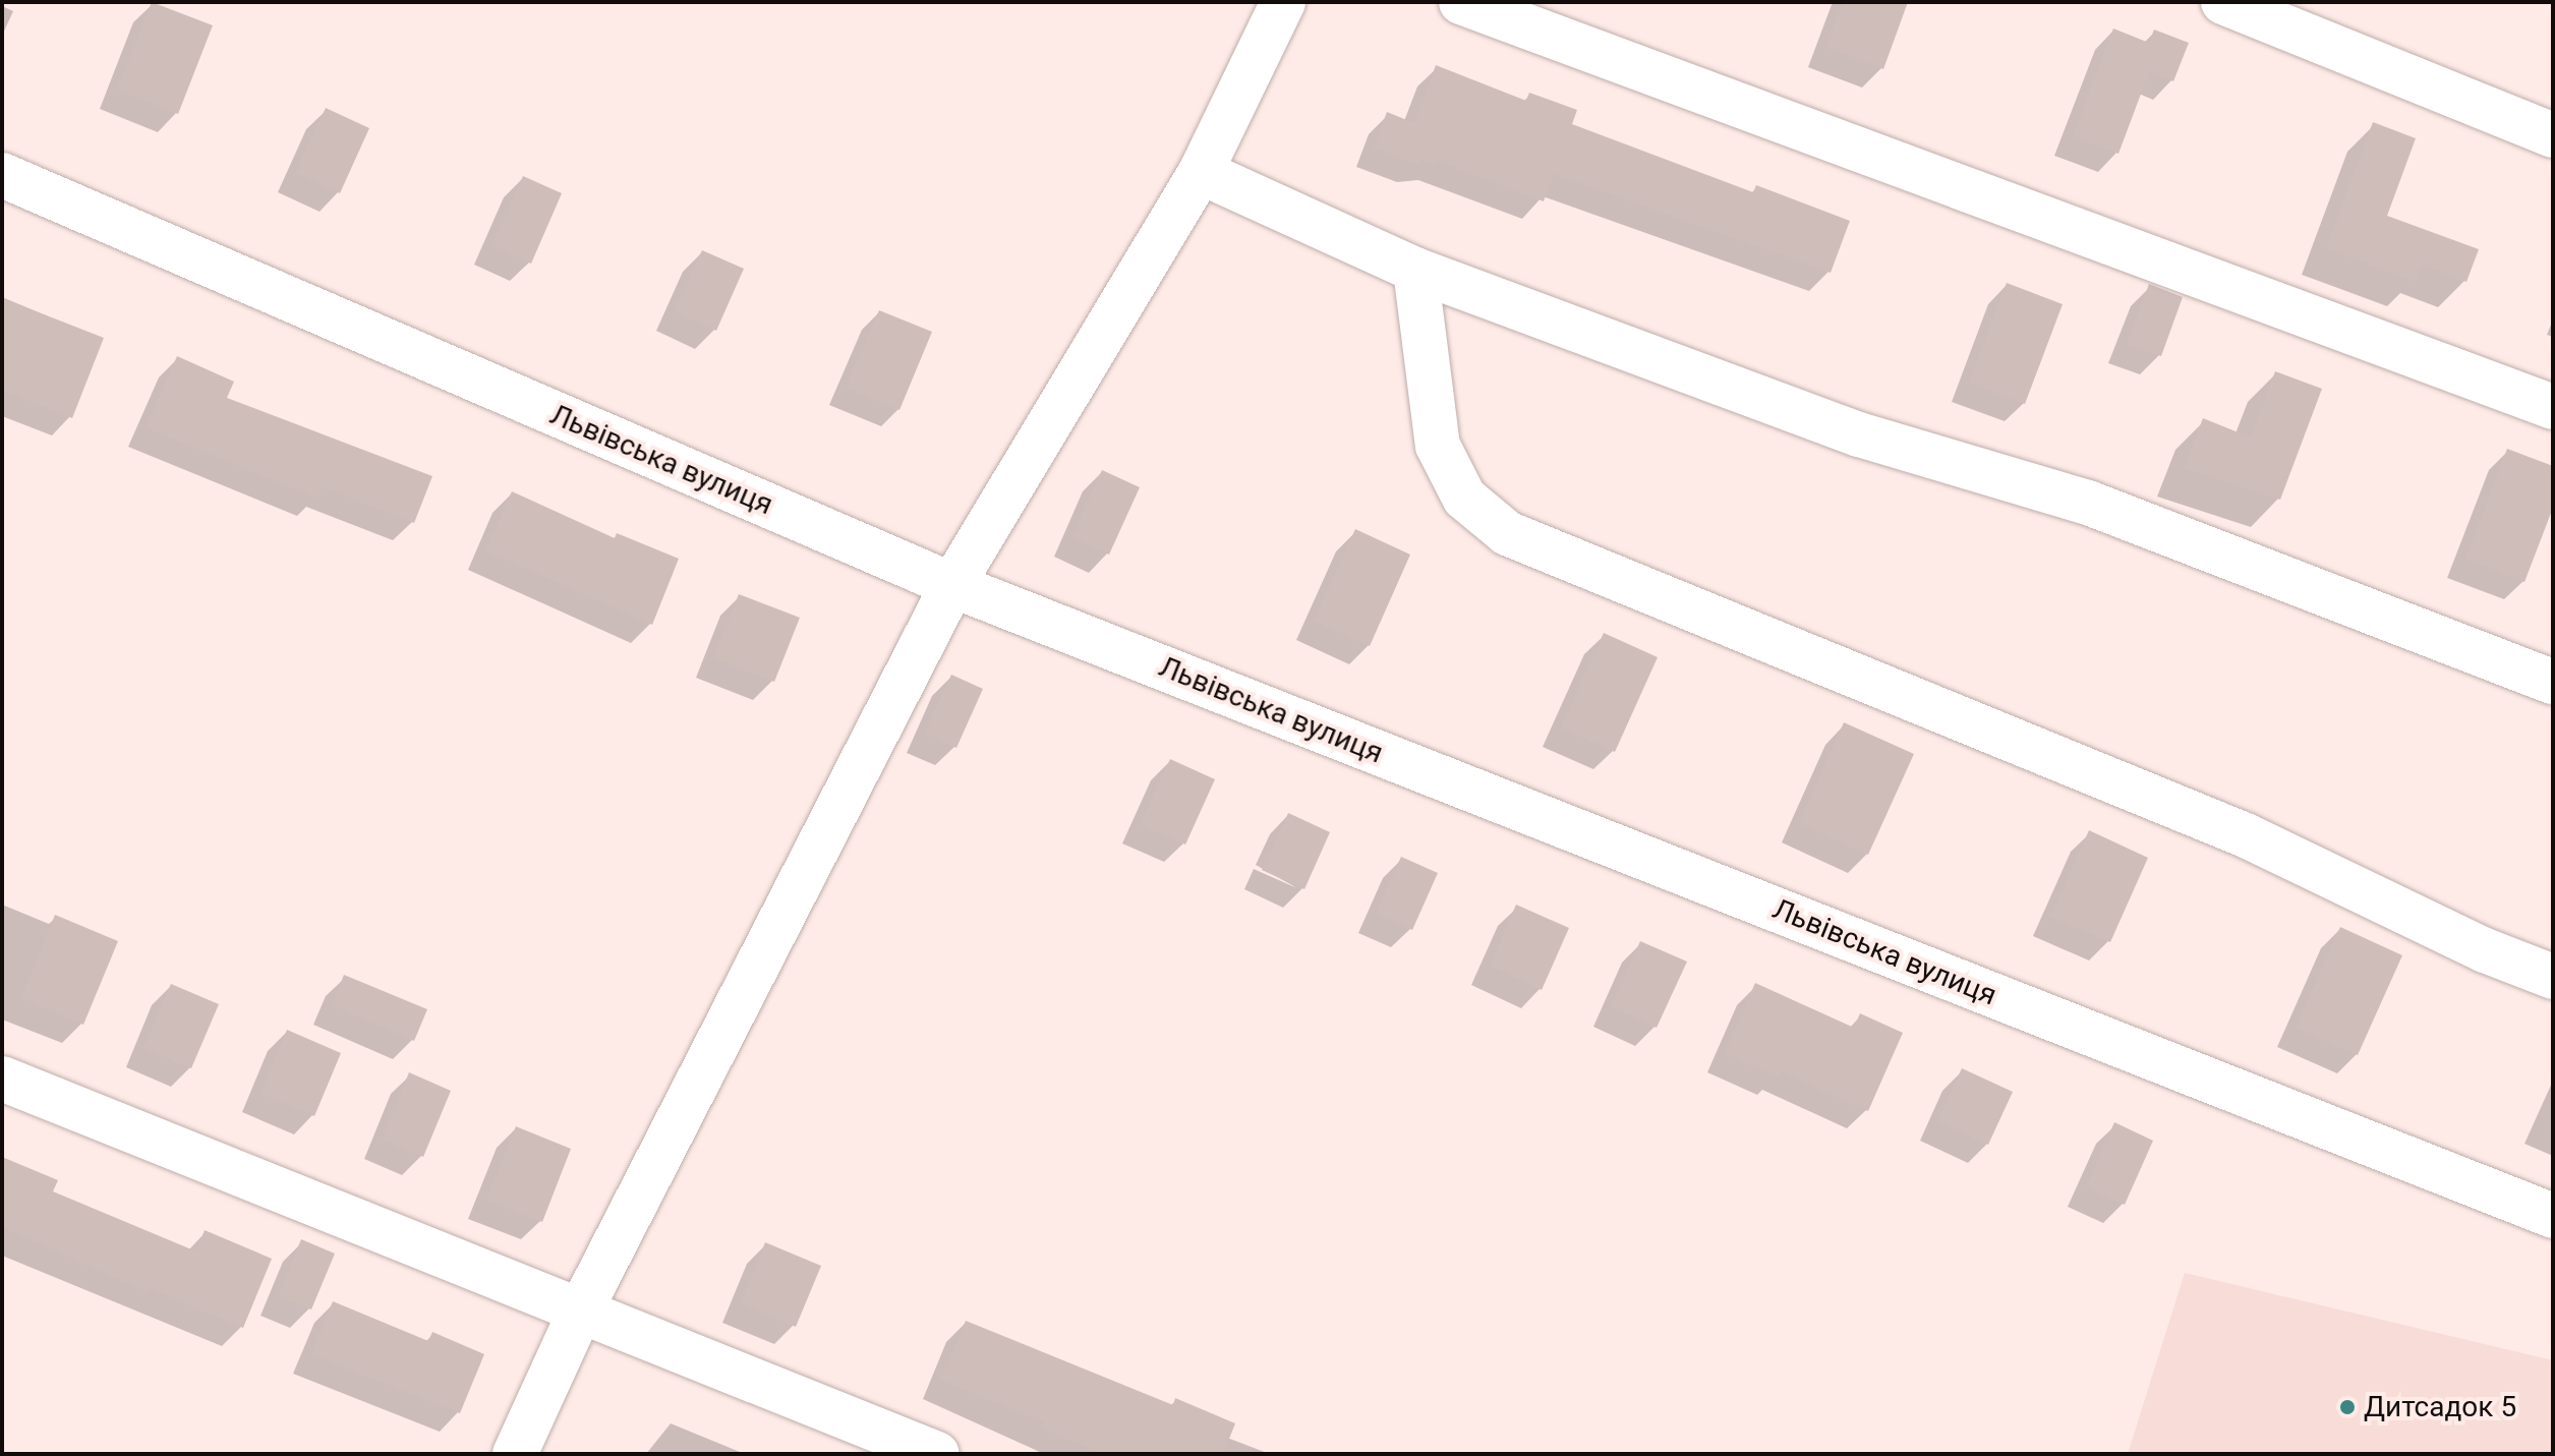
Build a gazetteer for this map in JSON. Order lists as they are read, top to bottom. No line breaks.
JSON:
{"streets":{"street":["Львівська вулиця"]},"places":["Дитсадок 5"]}
